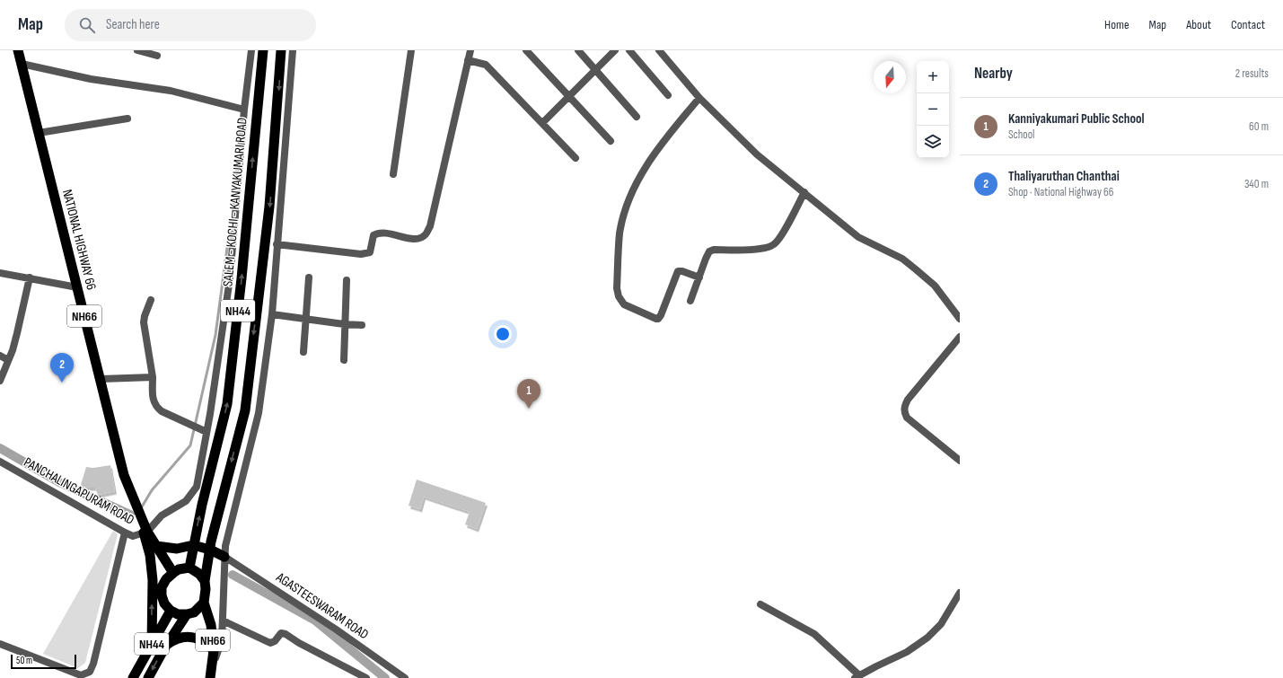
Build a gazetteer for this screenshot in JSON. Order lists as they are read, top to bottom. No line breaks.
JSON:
{"streets":{"highway":["SALEM - KOCHI - KANYAKUMARI ROAD","NATIONAL HIGHWAY 66","NH44","NH66"],"street":["PANCHALINGAPURAM ROAD","AGASTEESWARAM ROAD"]},"crossings":[["SALEM - KOCHI - KANYAKUMARI ROAD","NATIONAL HIGHWAY 66"],["SALEM - KOCHI - KANYAKUMARI ROAD","NH44"],["SALEM - KOCHI - KANYAKUMARI ROAD","NH66"],["NATIONAL HIGHWAY 66","NH44"],["NATIONAL HIGHWAY 66","NH66"],["NATIONAL HIGHWAY 66","PANCHALINGAPURAM ROAD"],["NH44","NH66"]],"scale_bar":"50 m","north":"bottom","page":{"header":"Map","search":"Search here","nav":["Home","Map","About","Contact"],"heading":["Nearby","2 results"],"map_buttons":["+","−"],"list":[{"mark":"1","name":"Kanniyakumari Public School","note":"School","value":"60 m"},{"mark":"2","name":"Thaliyaruthan Chanthai","note":"Shop · National Highway 66","value":"340 m"}],"pins":["2","1"],"scale":"50 m"}}
